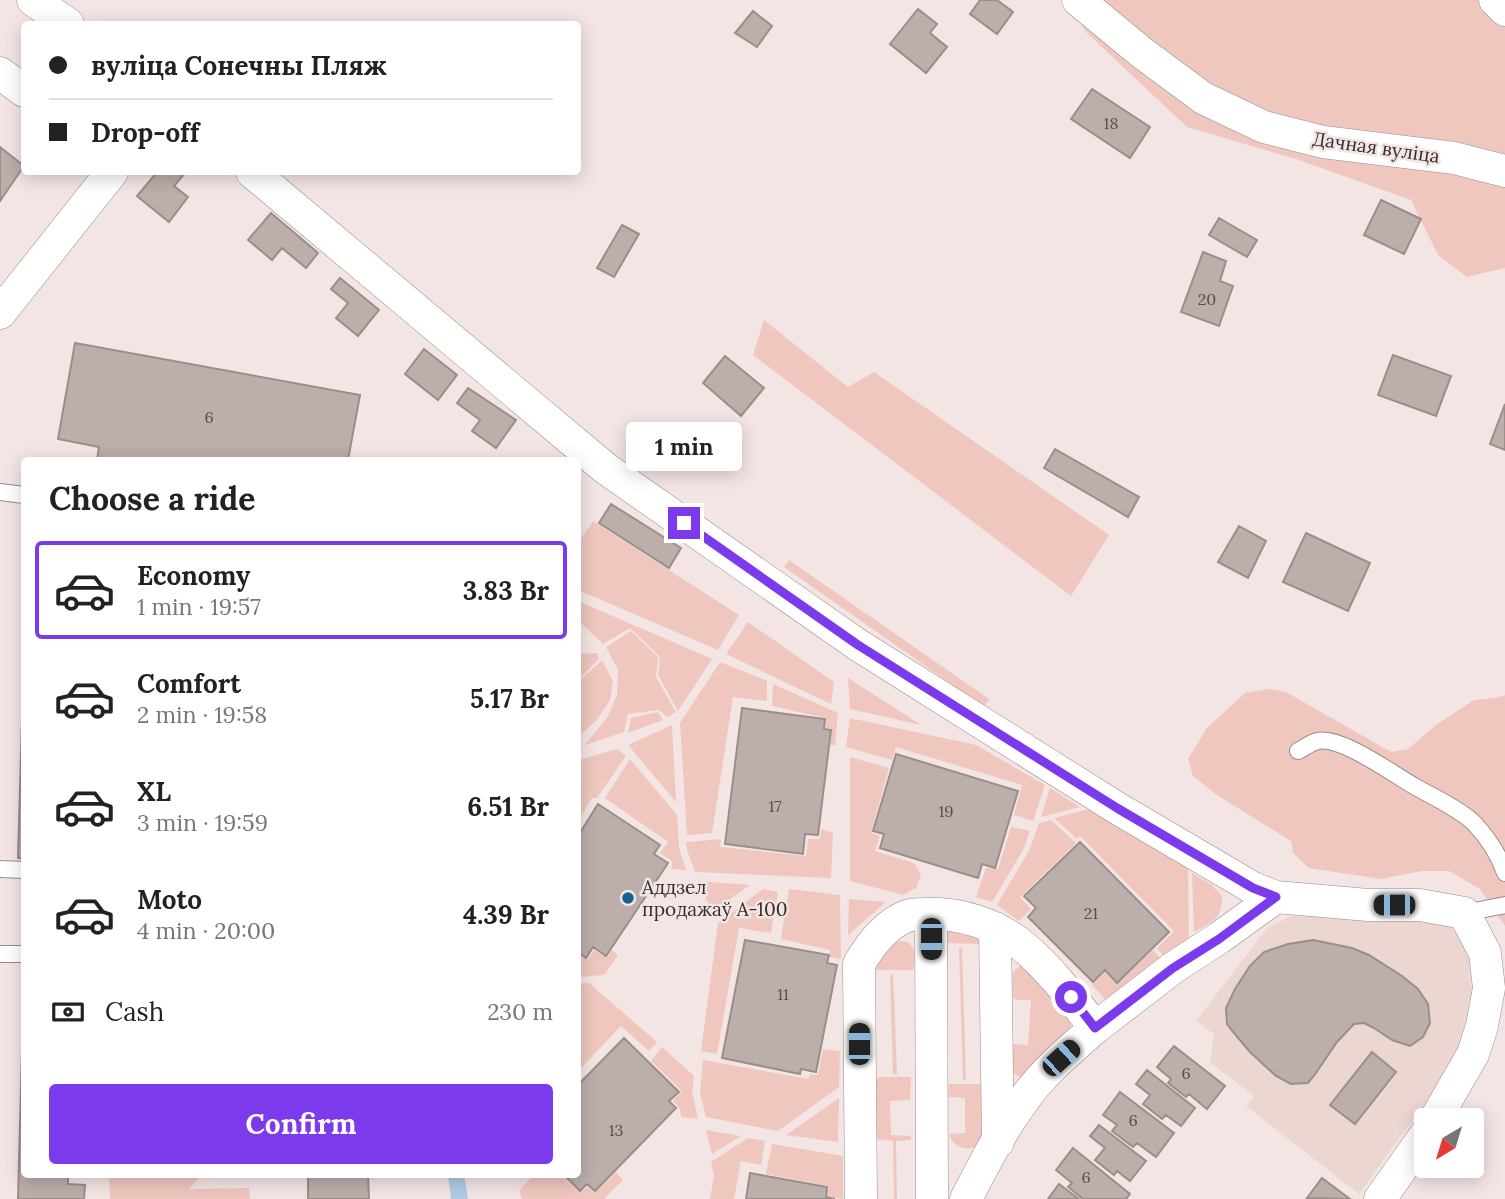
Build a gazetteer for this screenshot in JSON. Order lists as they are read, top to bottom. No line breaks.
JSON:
{"streets":{"street":["Дачная вуліца"]},"places":["Аддзел продажаў А-100"],"house_numbers":["18","20","6","17","19","21","11","6","6","13","6"],"north":"bottom left","page":{"banner":["вуліца Сонечны Пляж","Drop-off"],"bubble":"1 min","heading":"Choose a ride","list":[{"name":"Economy","note":"1 min · 19:57","value":"3.83 Br"},{"name":"Comfort","note":"2 min · 19:58","value":"5.17 Br"},{"name":"XL","note":"3 min · 19:59","value":"6.51 Br"},{"name":"Moto","note":"4 min · 20:00","value":"4.39 Br"}],"pay":["Cash","230 m"],"buttons":"Confirm"}}
